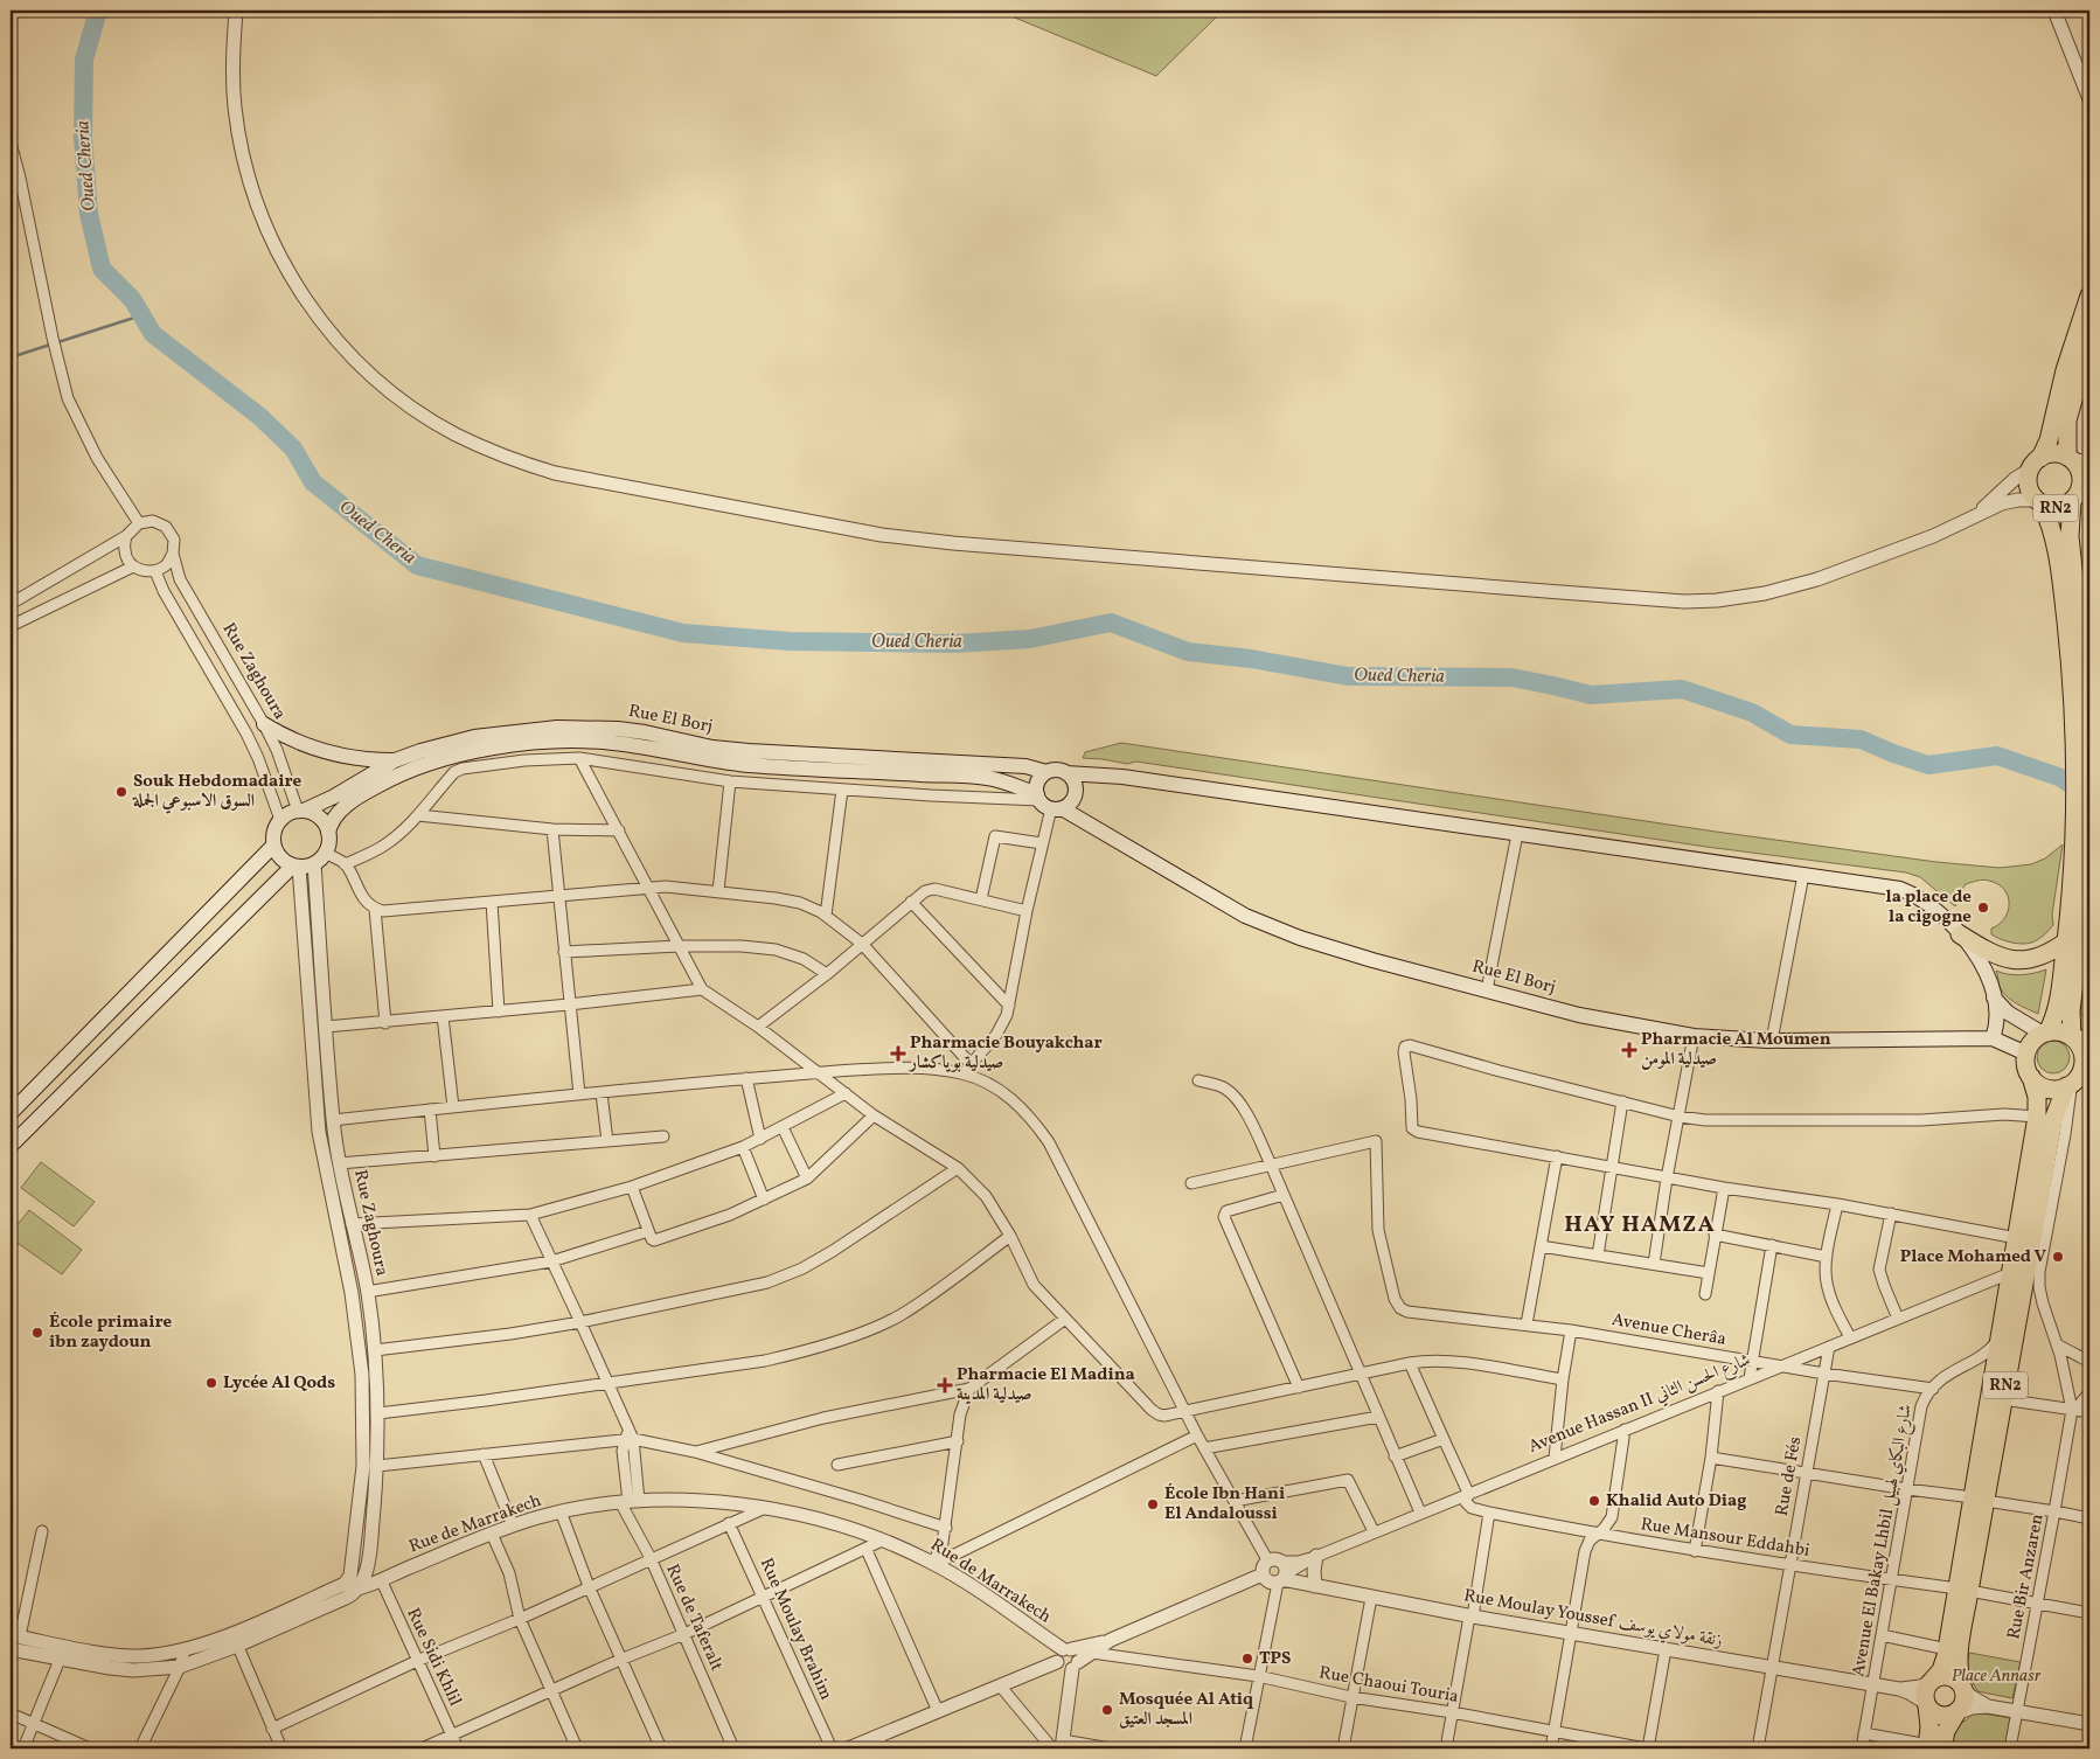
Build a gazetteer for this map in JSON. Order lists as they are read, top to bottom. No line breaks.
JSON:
{"streets":{"highway":["RN2"],"main road":["Rue El Borj"],"street":["Rue Zaghoura","Avenue Cherâa","Avenue Hassan II شارع الحسن الثاني","Rue de Fés","Rue de Marrakech","Rue Mansour Eddahbi","Avenue El Bakay Lhbil شارع البكاي لهبيل","Rue Bir Anzaren","Rue de Taferalt","Rue Moulay Youssef زنقة مولاي يوسف","Rue Moulay Brahim","Rue Sidi Khlil","Rue Chaoui Touria"]},"crossings":[["RN2","Avenue Hassan II شارع الحسن الثاني"],["RN2","Rue Mansour Eddahbi"],["RN2","Avenue El Bakay Lhbil شارع البكاي لهبيل"],["Rue Zaghoura","Rue El Borj"],["Rue Zaghoura","Rue de Marrakech"],["Avenue Cherâa","Avenue Hassan II شارع الحسن الثاني"],["Avenue Cherâa","Rue de Fés"],["Avenue Cherâa","Avenue El Bakay Lhbil شارع البكاي لهبيل"],["Avenue Hassan II شارع الحسن الثاني","Rue de Fés"],["Avenue Hassan II شارع الحسن الثاني","Rue Mansour Eddahbi"],["Avenue Hassan II شارع الحسن الثاني","Rue Moulay Youssef زنقة مولاي يوسف"],["Rue de Fés","Rue Mansour Eddahbi"],["Rue de Fés","Rue Moulay Youssef زنقة مولاي يوسف"],["Rue de Marrakech","Rue de Taferalt"],["Rue de Marrakech","Rue Sidi Khlil"],["Rue Mansour Eddahbi","Avenue El Bakay Lhbil شارع البكاي لهبيل"],["Rue Mansour Eddahbi","Rue Bir Anzaren"],["Avenue El Bakay Lhbil شارع البكاي لهبيل","Rue Moulay Youssef زنقة مولاي يوسف"]],"districts":["HAY HAMZA"],"water":["Oued Cheria"],"parks":["Place Annasr"],"places":{"other":["Souk Hebdomadaire السوق الاسبوعي الجملة","la place de la cigogne","Place Mohamed V","École primaire ibn zaydoun","Lycée Al Qods","Khalid Auto Diag","École Ibn Hani El Andaloussi","TPS","Mosquée Al Atiq المسجد العتيق"],"health":["Pharmacie Al Moumen صيدلية المومن","Pharmacie Bouyakchar صيدلية بوياكشار","Pharmacie El Madina صيدلية المدينة"]}}
